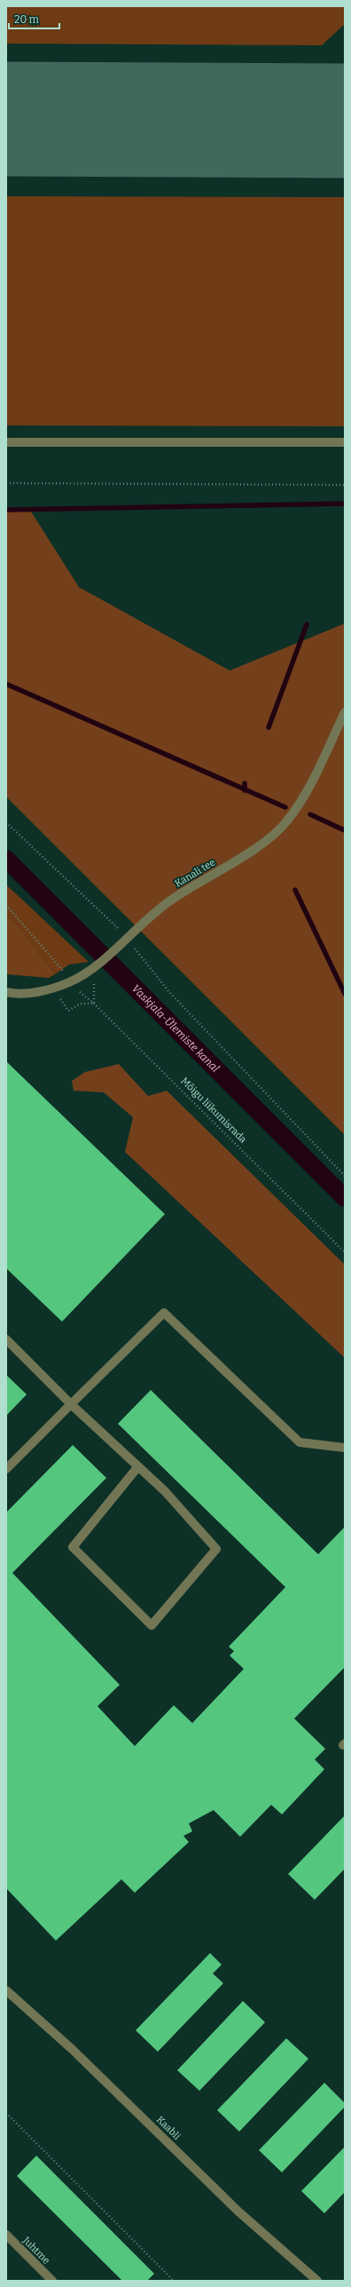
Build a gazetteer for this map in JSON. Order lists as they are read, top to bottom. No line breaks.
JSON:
{"streets":{"street":["Kanali tee","Kaabli","Juhtme"],"path":["Mõigu liikumisrada"]},"crossings":[["Kanali tee","Mõigu liikumisrada"]],"water":["Vaskjala-Ülemiste kanal"],"scale_bar":"20 m"}
